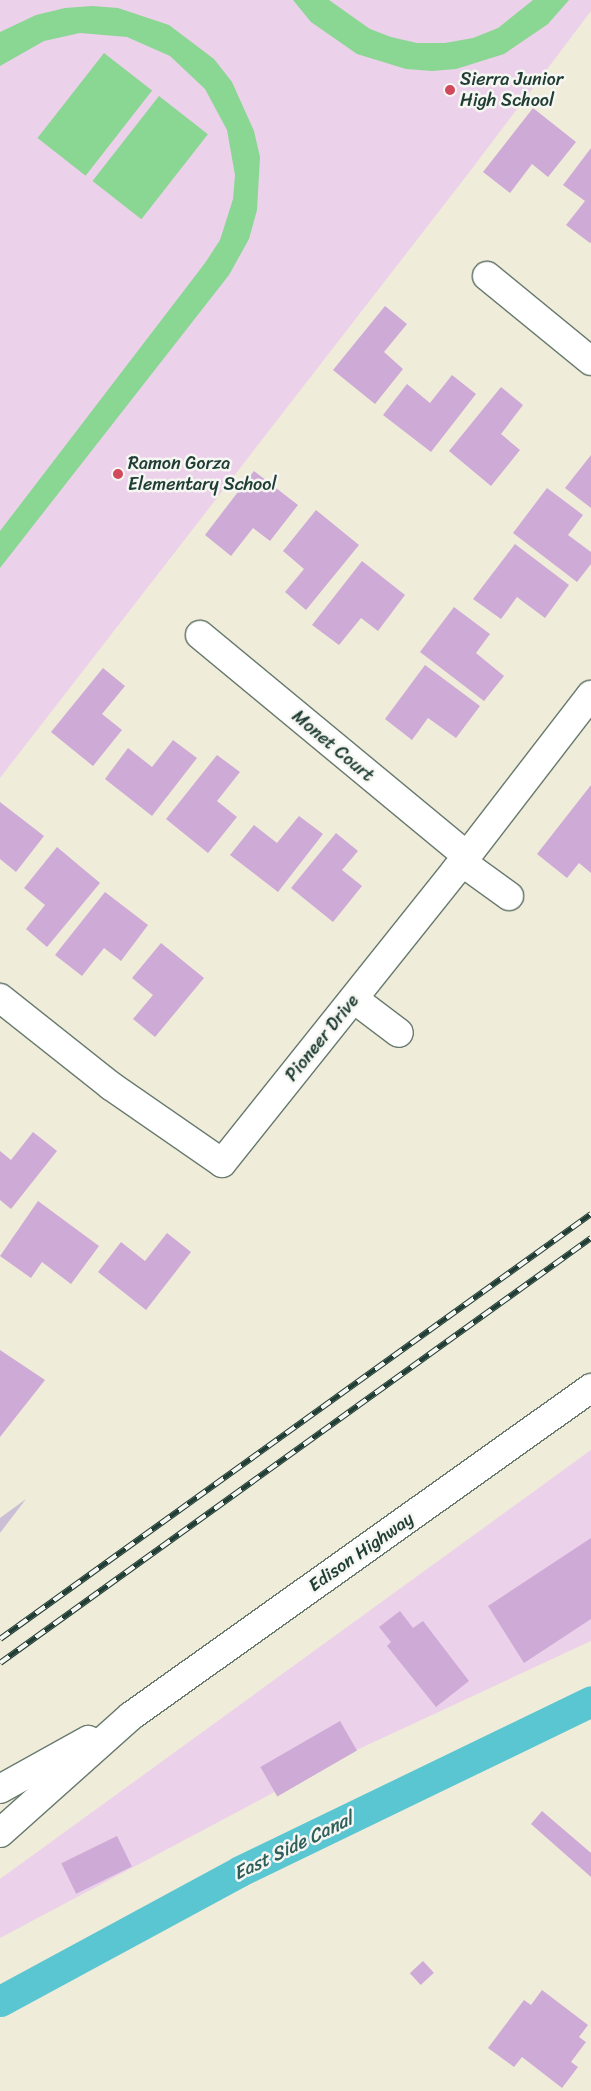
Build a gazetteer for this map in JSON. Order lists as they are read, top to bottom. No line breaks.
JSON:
{"streets":{"street":["Monet Court","Pioneer Drive","Edison Highway"]},"crossings":[["Monet Court","Pioneer Drive"]],"water":["East Side Canal"],"places":["Sierra Junior High School","Ramon Gorza Elementary School"]}
